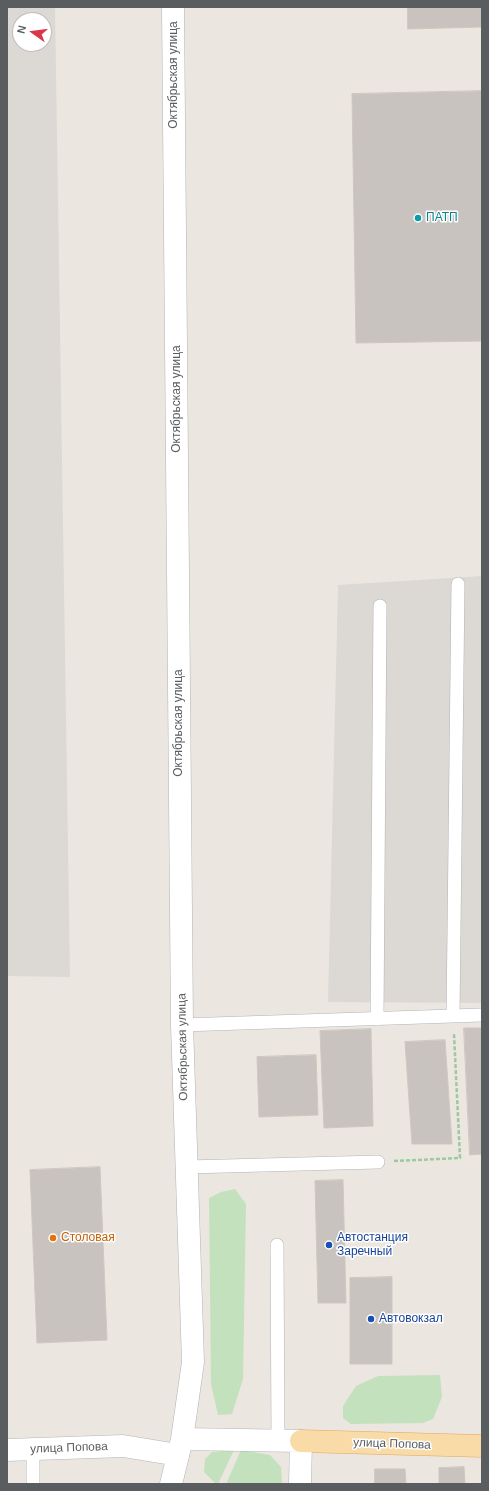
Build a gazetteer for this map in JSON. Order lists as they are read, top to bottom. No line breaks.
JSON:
{"streets":{"main road":["улица Попова"],"street":["Октябрьская улица"]},"crossings":[["Октябрьская улица","улица Попова"]],"places":["ПАТП","Столовая","Автостанция Заречный","Автовокзал"],"north":"left"}
